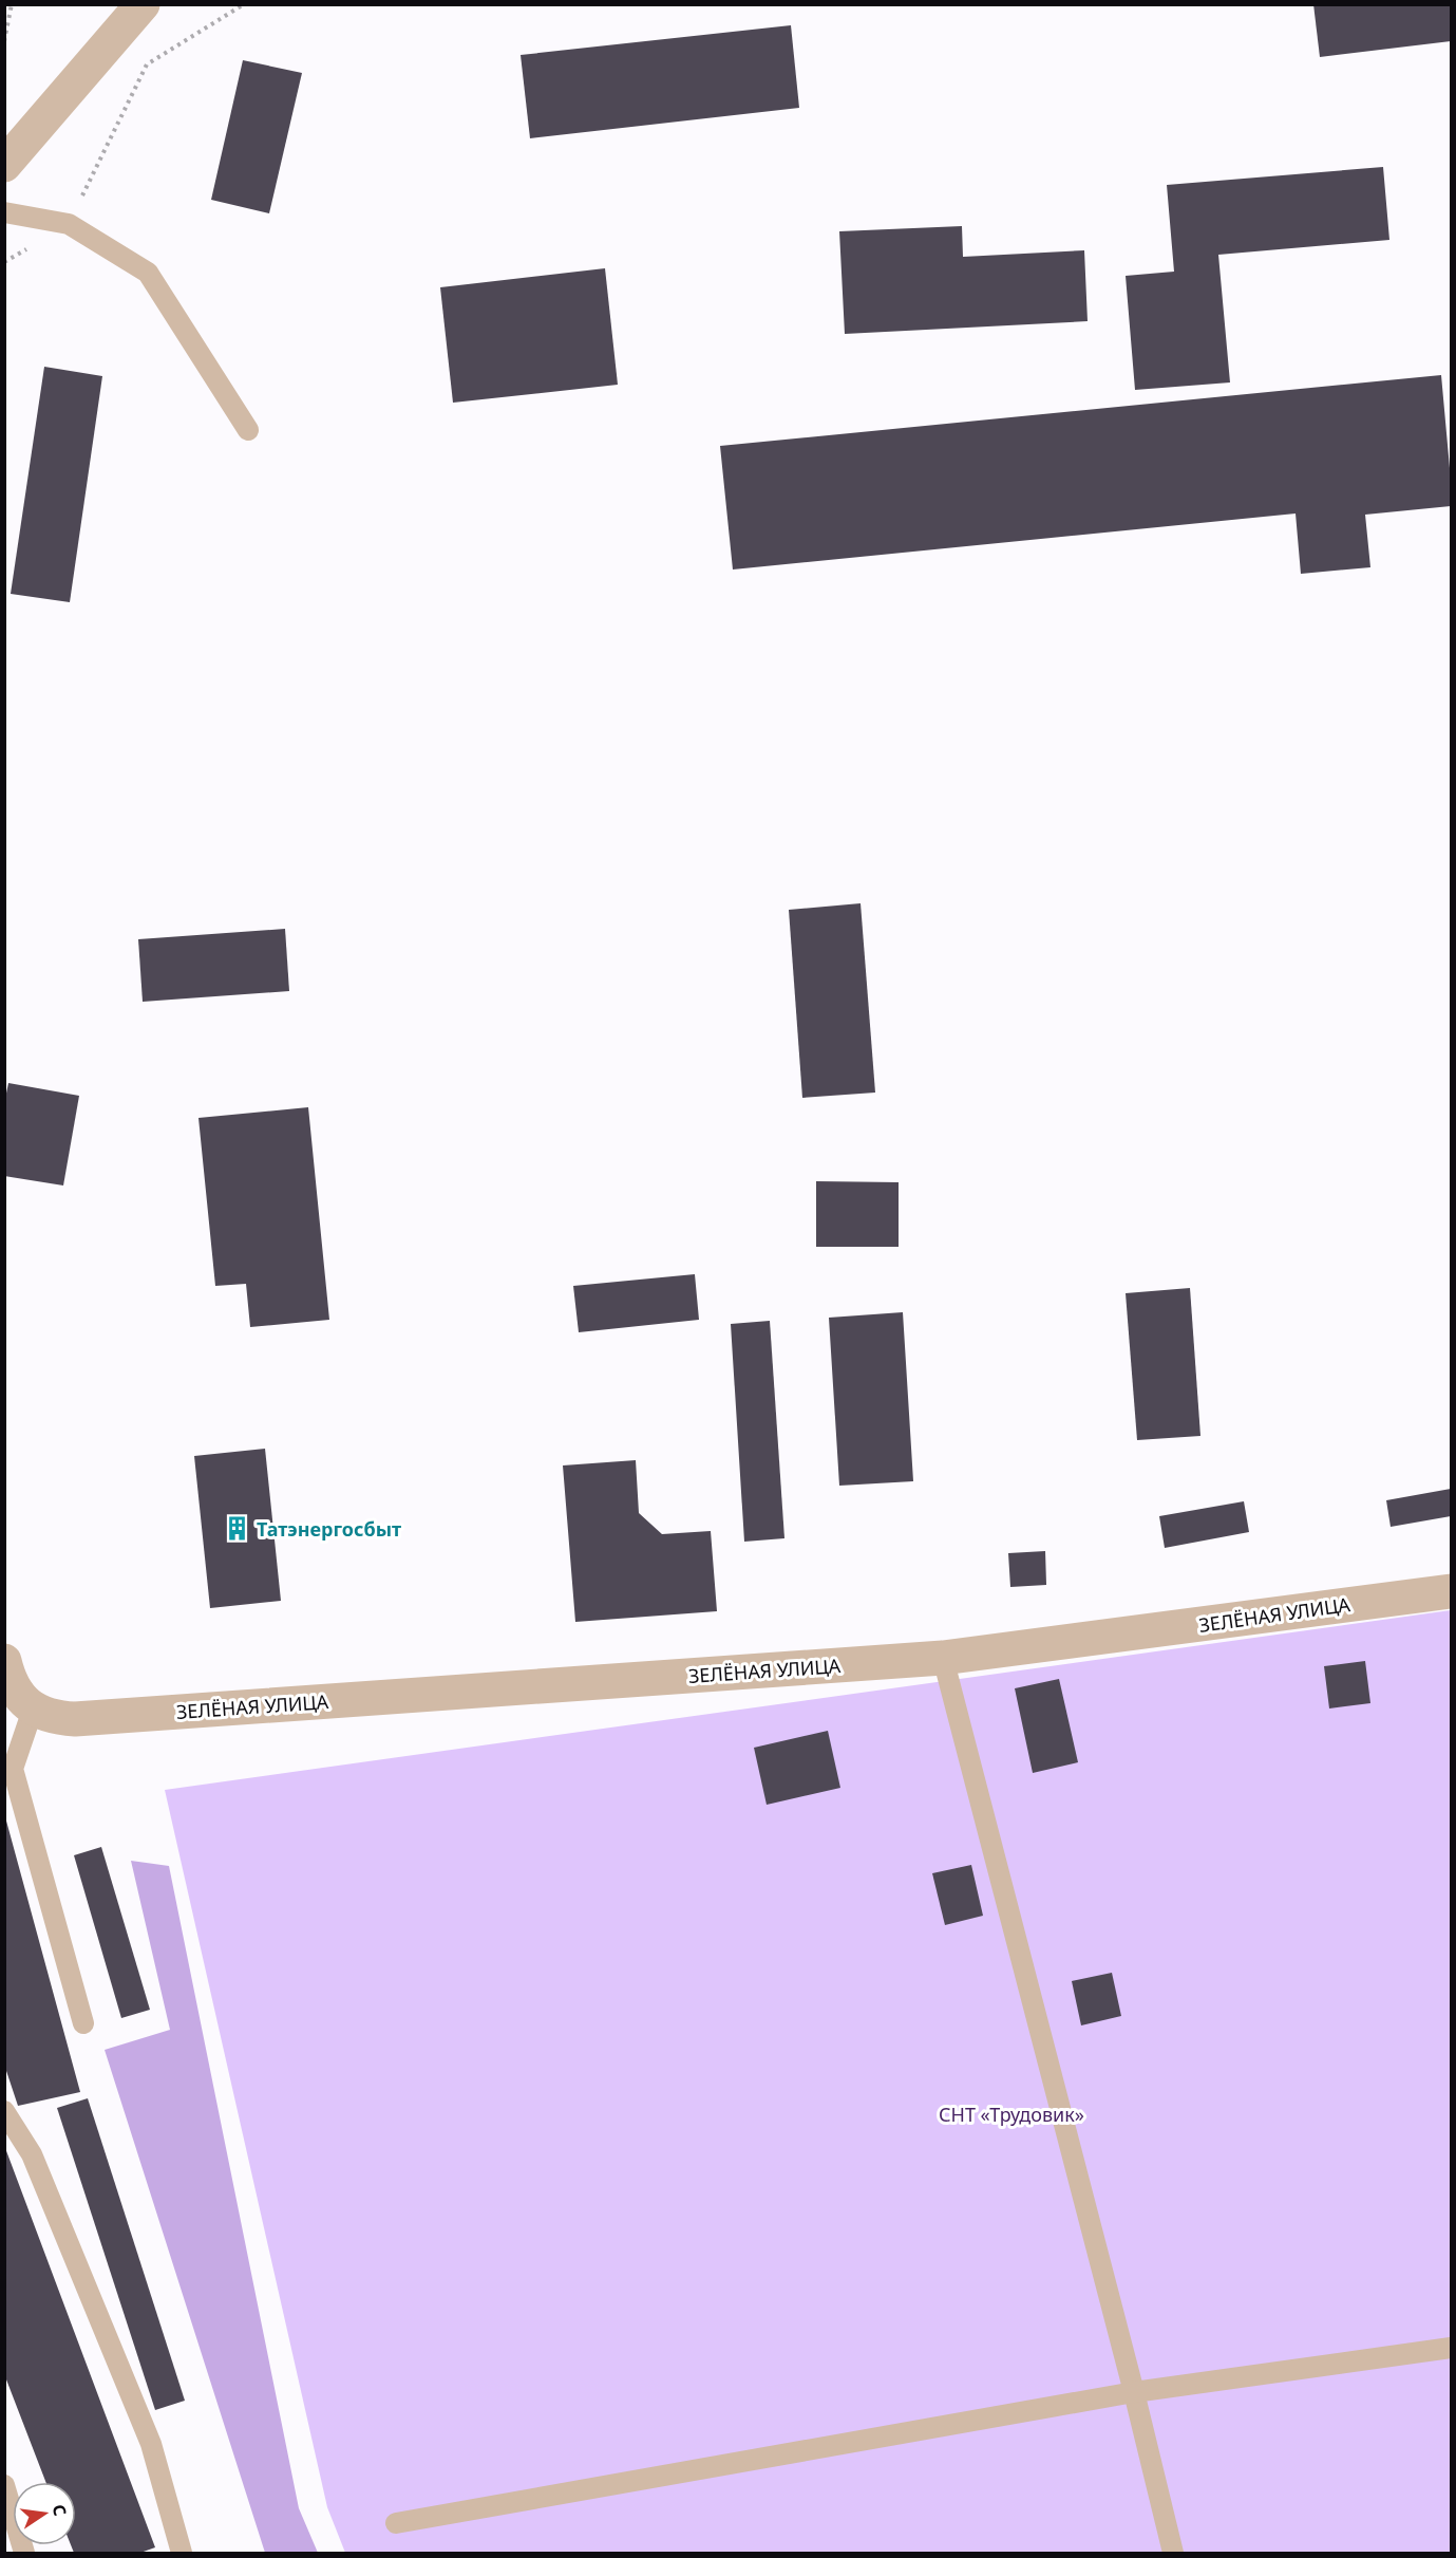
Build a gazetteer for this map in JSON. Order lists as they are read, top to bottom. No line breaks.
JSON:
{"streets":{"street":["ЗЕЛЁНАЯ УЛИЦА"]},"parks":["СНТ «Трудовик»"],"places":{"building":["Татэнергосбыт"]},"north":"right"}
